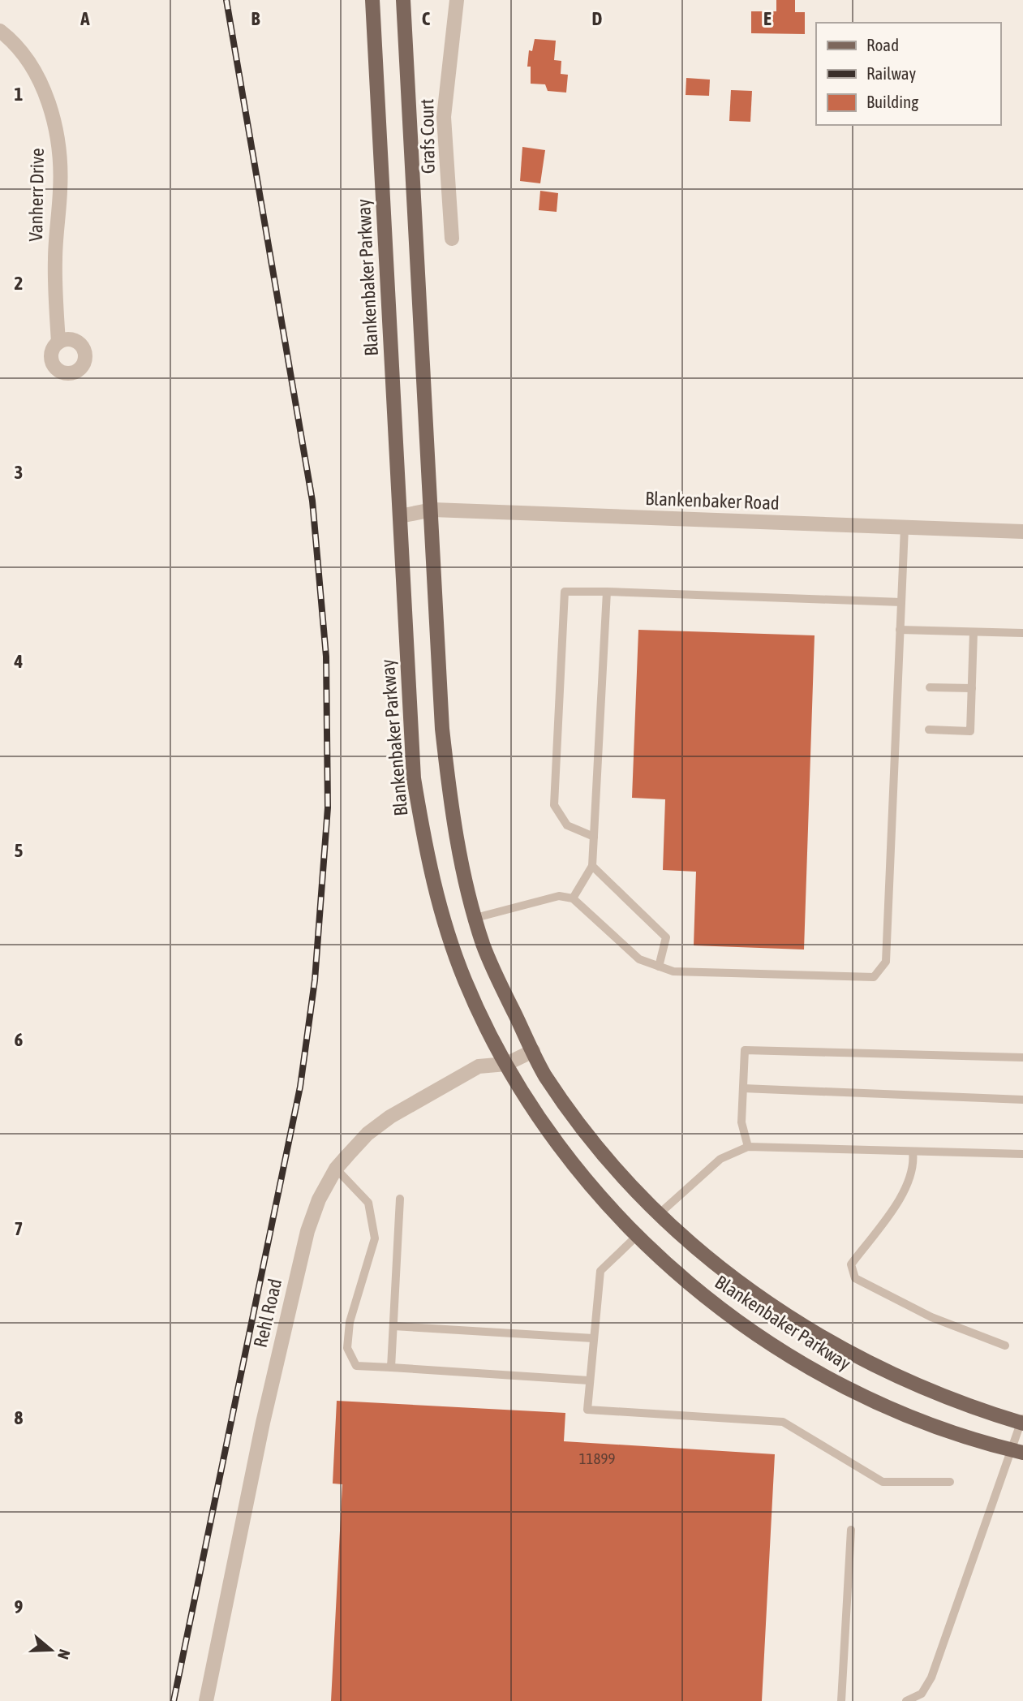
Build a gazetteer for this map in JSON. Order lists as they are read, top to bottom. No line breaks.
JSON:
{"streets":{"main road":["Blankenbaker Parkway"],"street":["Grafs Court","Vanherr Drive","Blankenbaker Road","Rehl Road"]},"crossings":[["Blankenbaker Parkway","Blankenbaker Road"],["Blankenbaker Parkway","Rehl Road"]],"house_numbers":["11899"],"legend":["Road","Railway","Building"],"north":"right","grid":{"columns":["A","B","C","D","E"],"rows":["1","2","3","4","5","6","7","8","9"]}}
